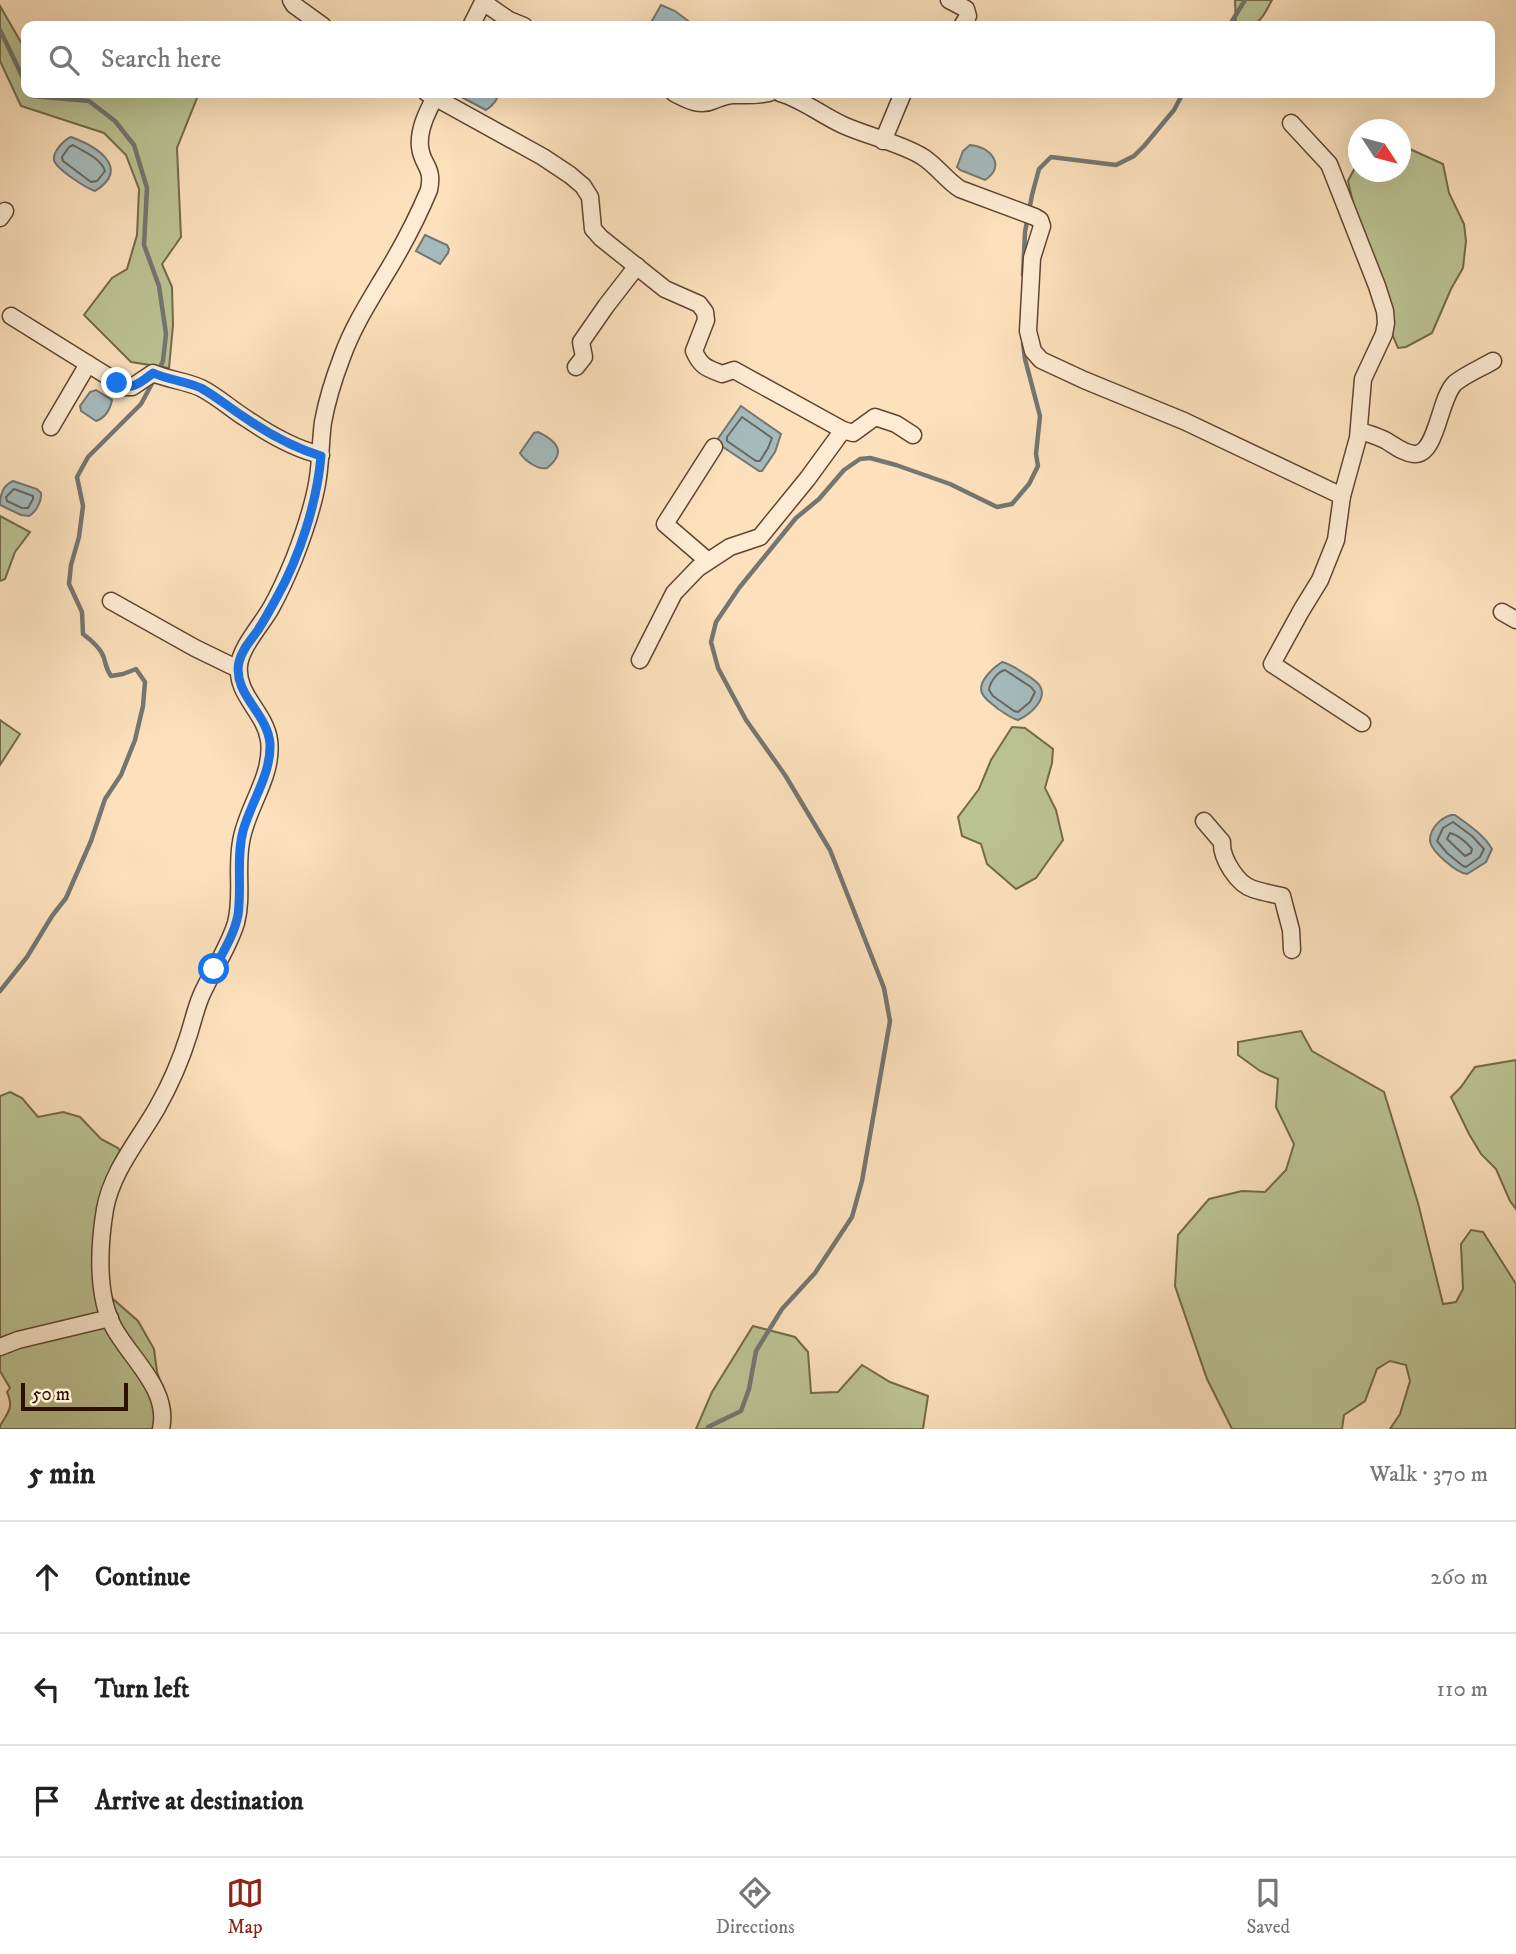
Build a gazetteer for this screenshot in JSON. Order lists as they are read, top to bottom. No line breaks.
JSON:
{"scale_bar":"50 m","north":"bottom right","page":{"search":"Search here","scale":"50 m","heading":["5 min","Walk · 370 m"],"list":[["Continue","260 m"],["Turn left","110 m"],"Arrive at destination"],"nav":["Map","Directions","Saved"]}}
